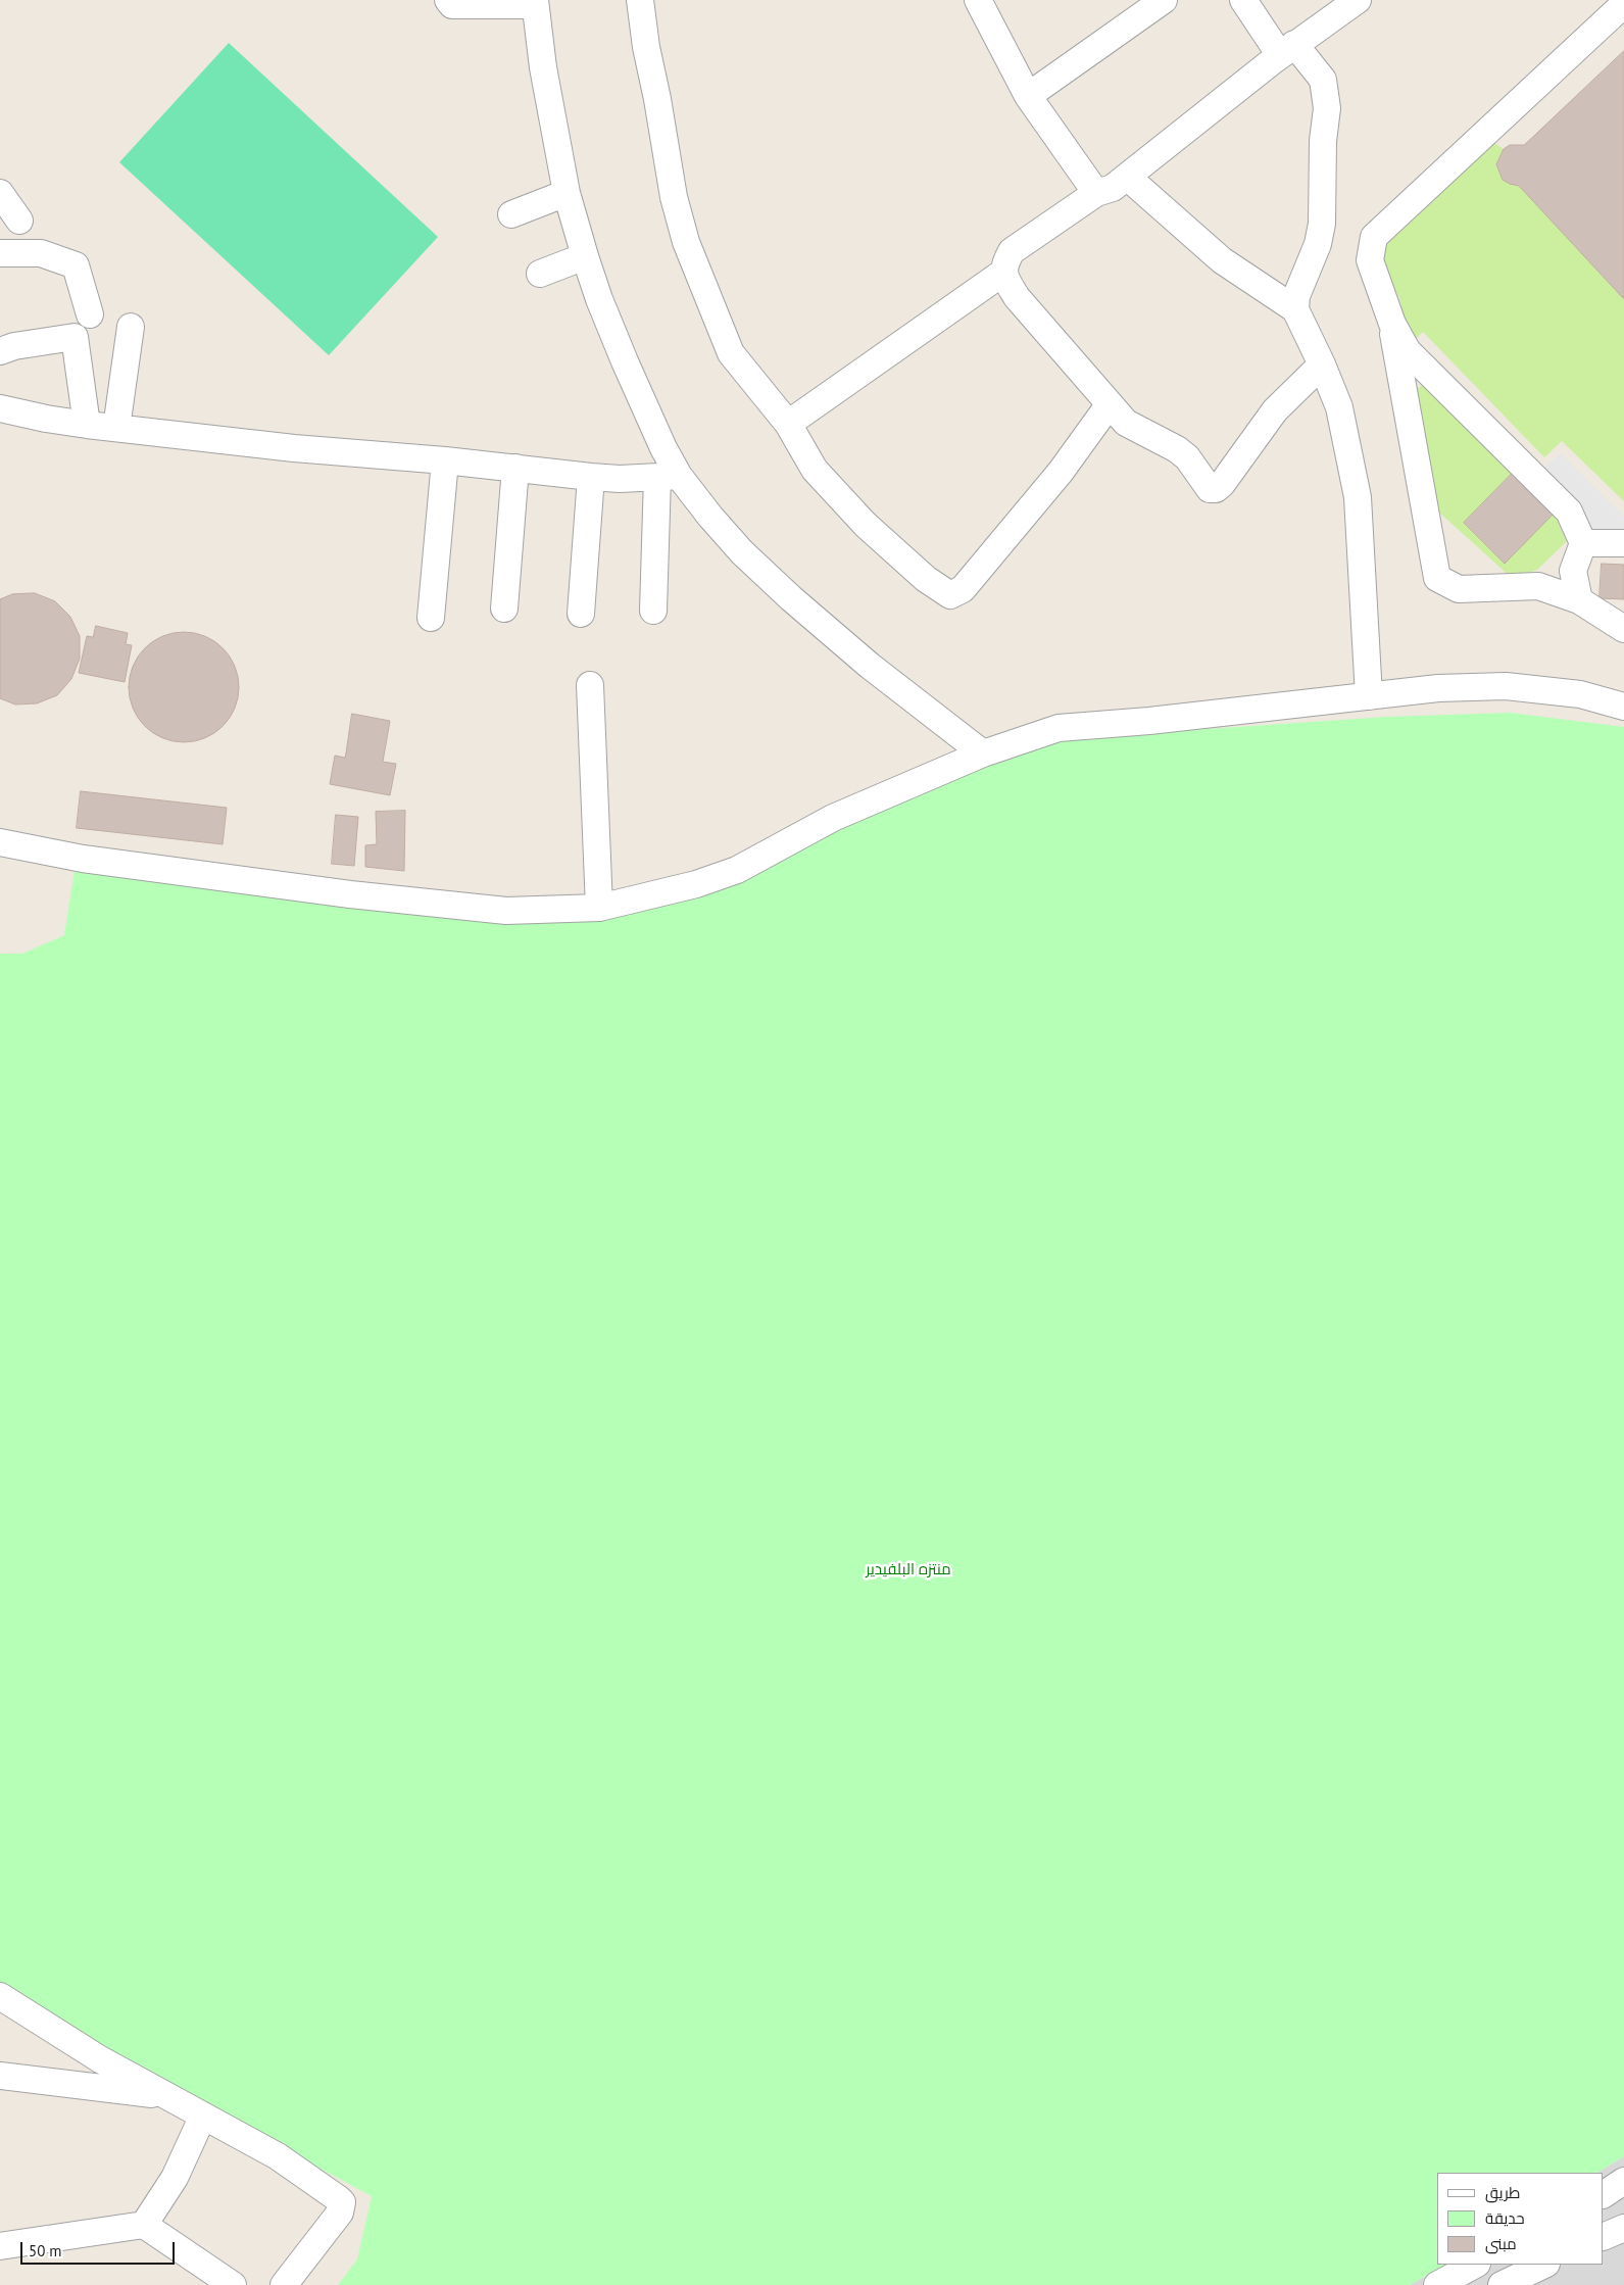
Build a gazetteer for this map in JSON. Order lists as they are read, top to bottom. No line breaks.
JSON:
{"parks":["منتزه البلفيدير"],"legend":["طريق","حديقة","مبنى"],"scale_bar":"50 m"}
